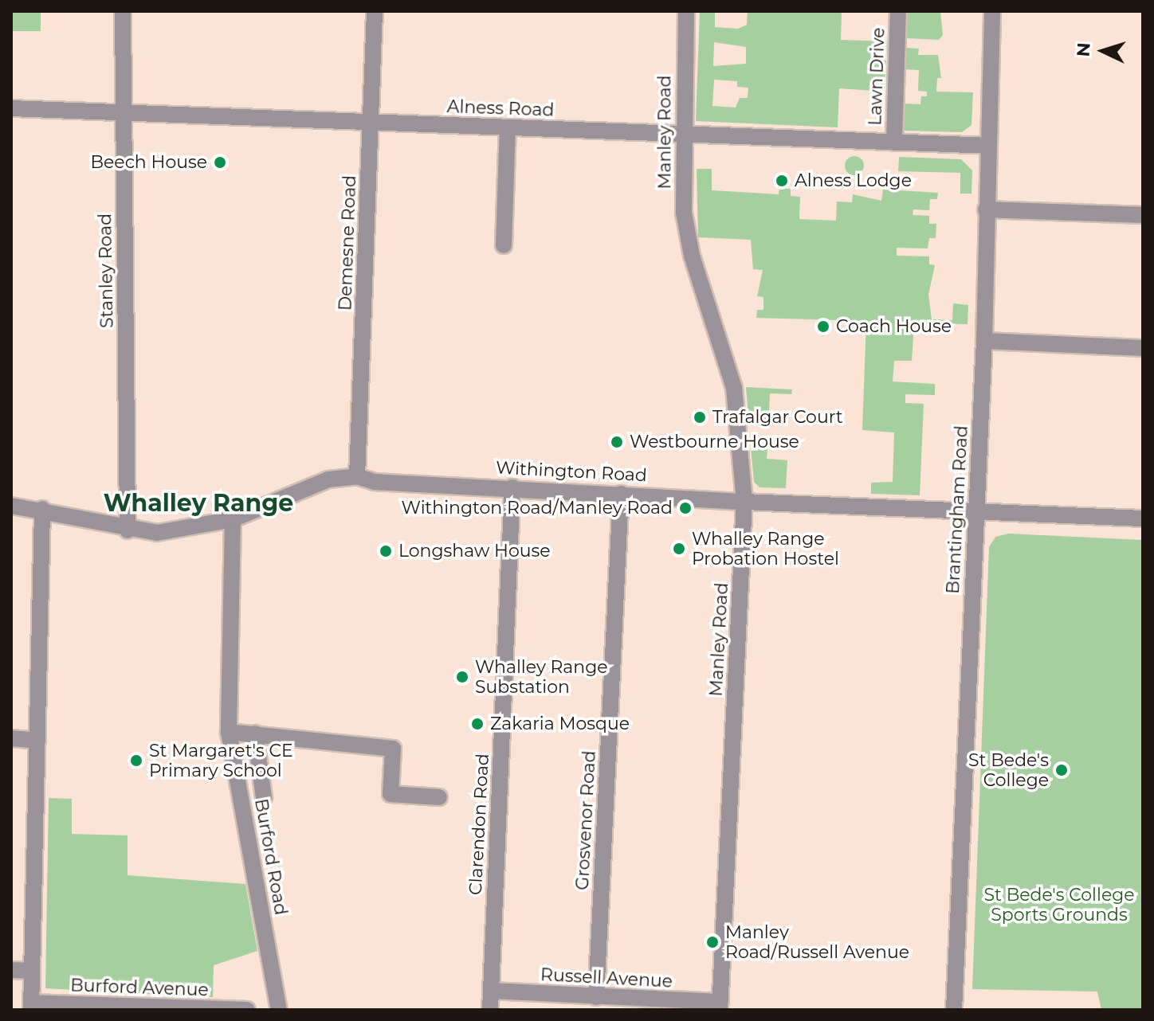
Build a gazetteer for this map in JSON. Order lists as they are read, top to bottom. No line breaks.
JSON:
{"streets":{"street":["Lawn Drive","Alness Road","Manley Road","Demesne Road","Stanley Road","Withington Road","Brantingham Road","Grosvenor Road","Clarendon Road","Burford Road","Russell Avenue","Burford Avenue"]},"crossings":[["Lawn Drive","Alness Road"],["Alness Road","Manley Road"],["Alness Road","Demesne Road"],["Alness Road","Stanley Road"],["Alness Road","Brantingham Road"],["Manley Road","Withington Road"],["Manley Road","Russell Avenue"],["Demesne Road","Withington Road"],["Stanley Road","Withington Road"],["Withington Road","Brantingham Road"],["Withington Road","Grosvenor Road"],["Withington Road","Clarendon Road"],["Withington Road","Burford Road"],["Grosvenor Road","Russell Avenue"],["Clarendon Road","Russell Avenue"]],"districts":["Whalley Range"],"parks":["St Bede's College Sports Grounds"],"places":["Beech House","Alness Lodge","Coach House","Trafalgar Court","Westbourne House","Withington Road/Manley Road","Whalley Range Probation Hostel","Longshaw House","Whalley Range Substation","Zakaria Mosque","St Margaret's CE Primary School","St Bede's College","Manley Road/Russell Avenue"],"north":"left"}
